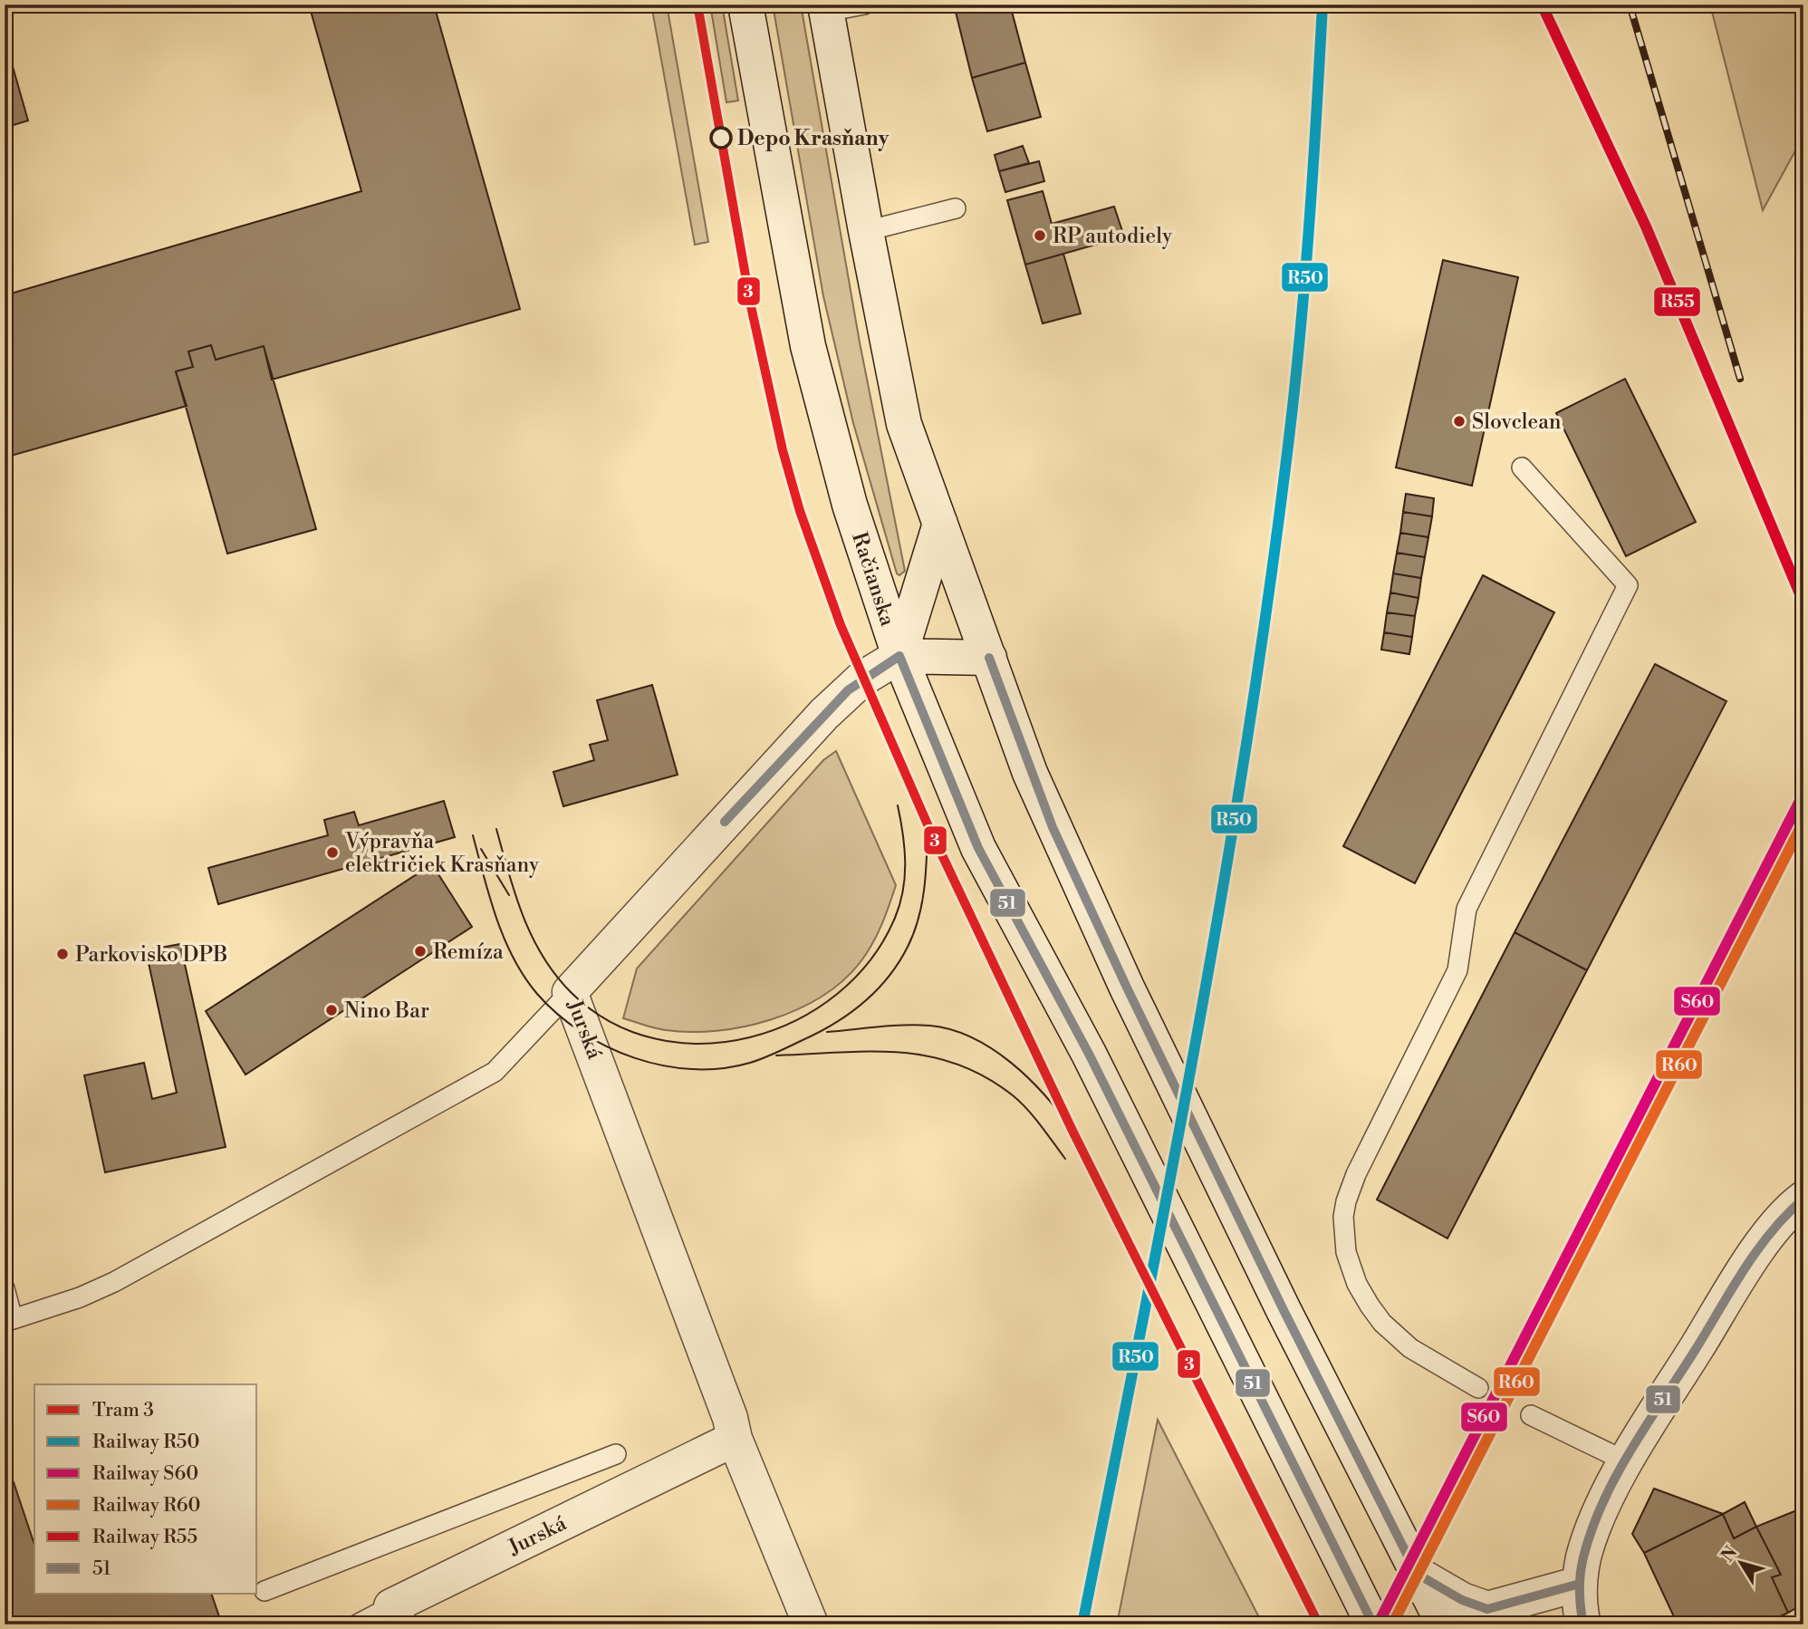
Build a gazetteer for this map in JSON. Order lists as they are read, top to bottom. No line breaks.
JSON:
{"streets":{"main road":["Račianska","Jurská"]},"crossings":[["Račianska","Jurská"]],"places":["Depo Krasňany","RP autodiely","Slovclean","Výpravňa električiek Krasňany","Remíza","Parkovisko DPB","Nino Bar"],"lines":["tram line 3","rail line R50","rail line R55","transit line 51","rail line S60","rail line R60"],"legend":["Tram 3","Railway R50","Railway S60","Railway R60","Railway R55","51"],"north":"top left"}
